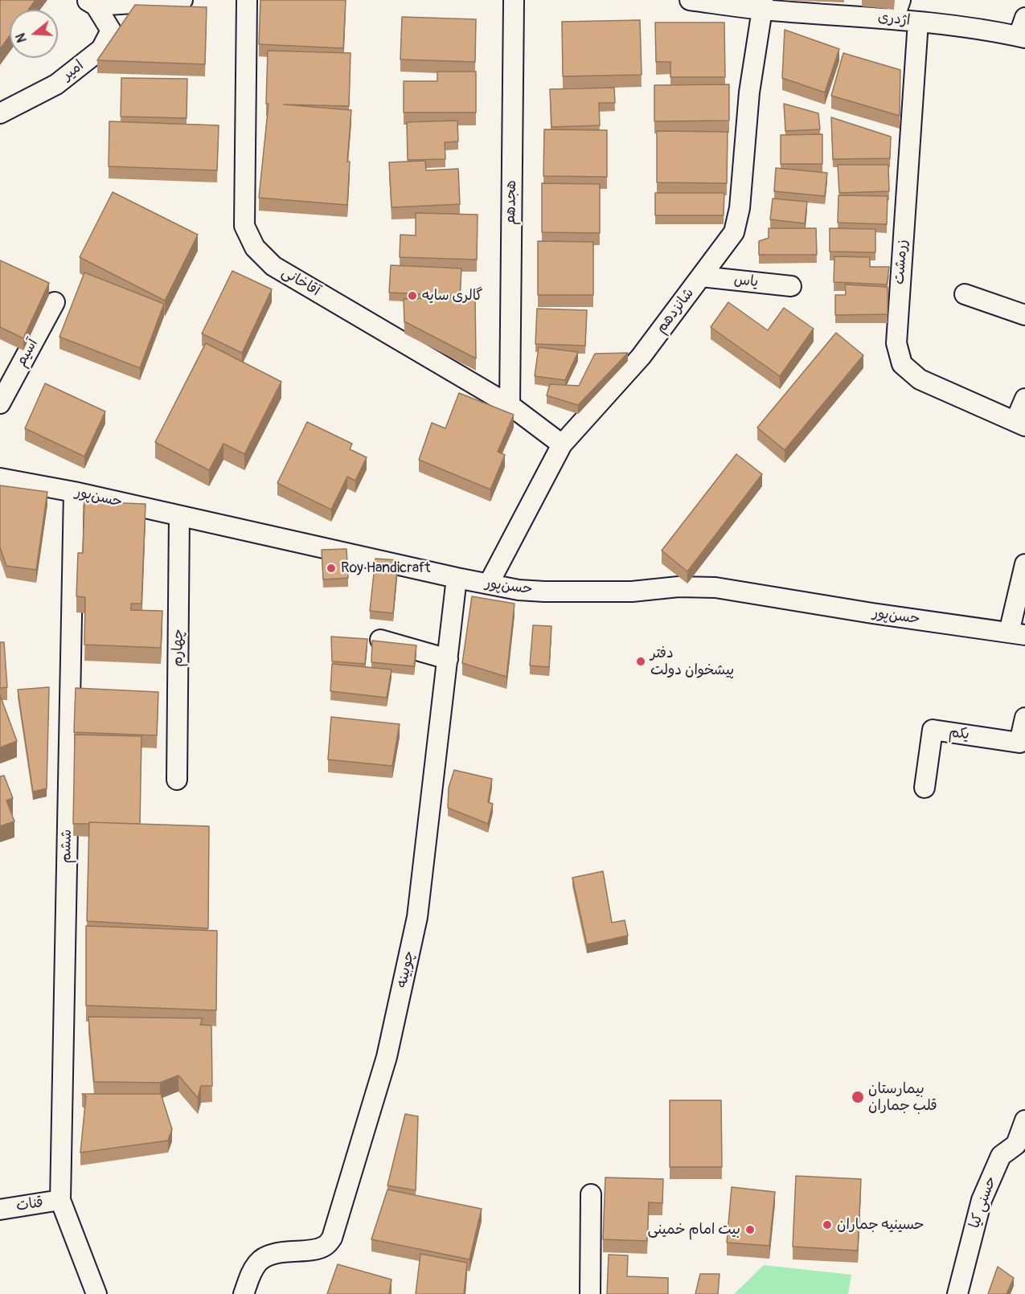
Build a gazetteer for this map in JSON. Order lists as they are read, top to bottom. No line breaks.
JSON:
{"streets":{"street":["اژدری","امیر","هجدهم","زرمشت","یاس","آقاخانی","شانزدهم","آسیم","حسن‌پور","چهارم","یکم","ششم","چوبینه","حسنی کیا","قنات"]},"crossings":[["اژدری","زرمشت"],["اژدری","شانزدهم"],["هجدهم","آقاخانی"],["یاس","شانزدهم"],["آقاخانی","شانزدهم"],["شانزدهم","حسن‌پور"],["حسن‌پور","چهارم"],["حسن‌پور","ششم"],["حسن‌پور","چوبینه"],["ششم","قنات"]],"places":["گالری سایه","Roy Handicraft","دفتر پیشخوان دولت","بیمارستان قلب جماران","حسینیه جماران","بیت امام خمینی"],"north":"left"}
